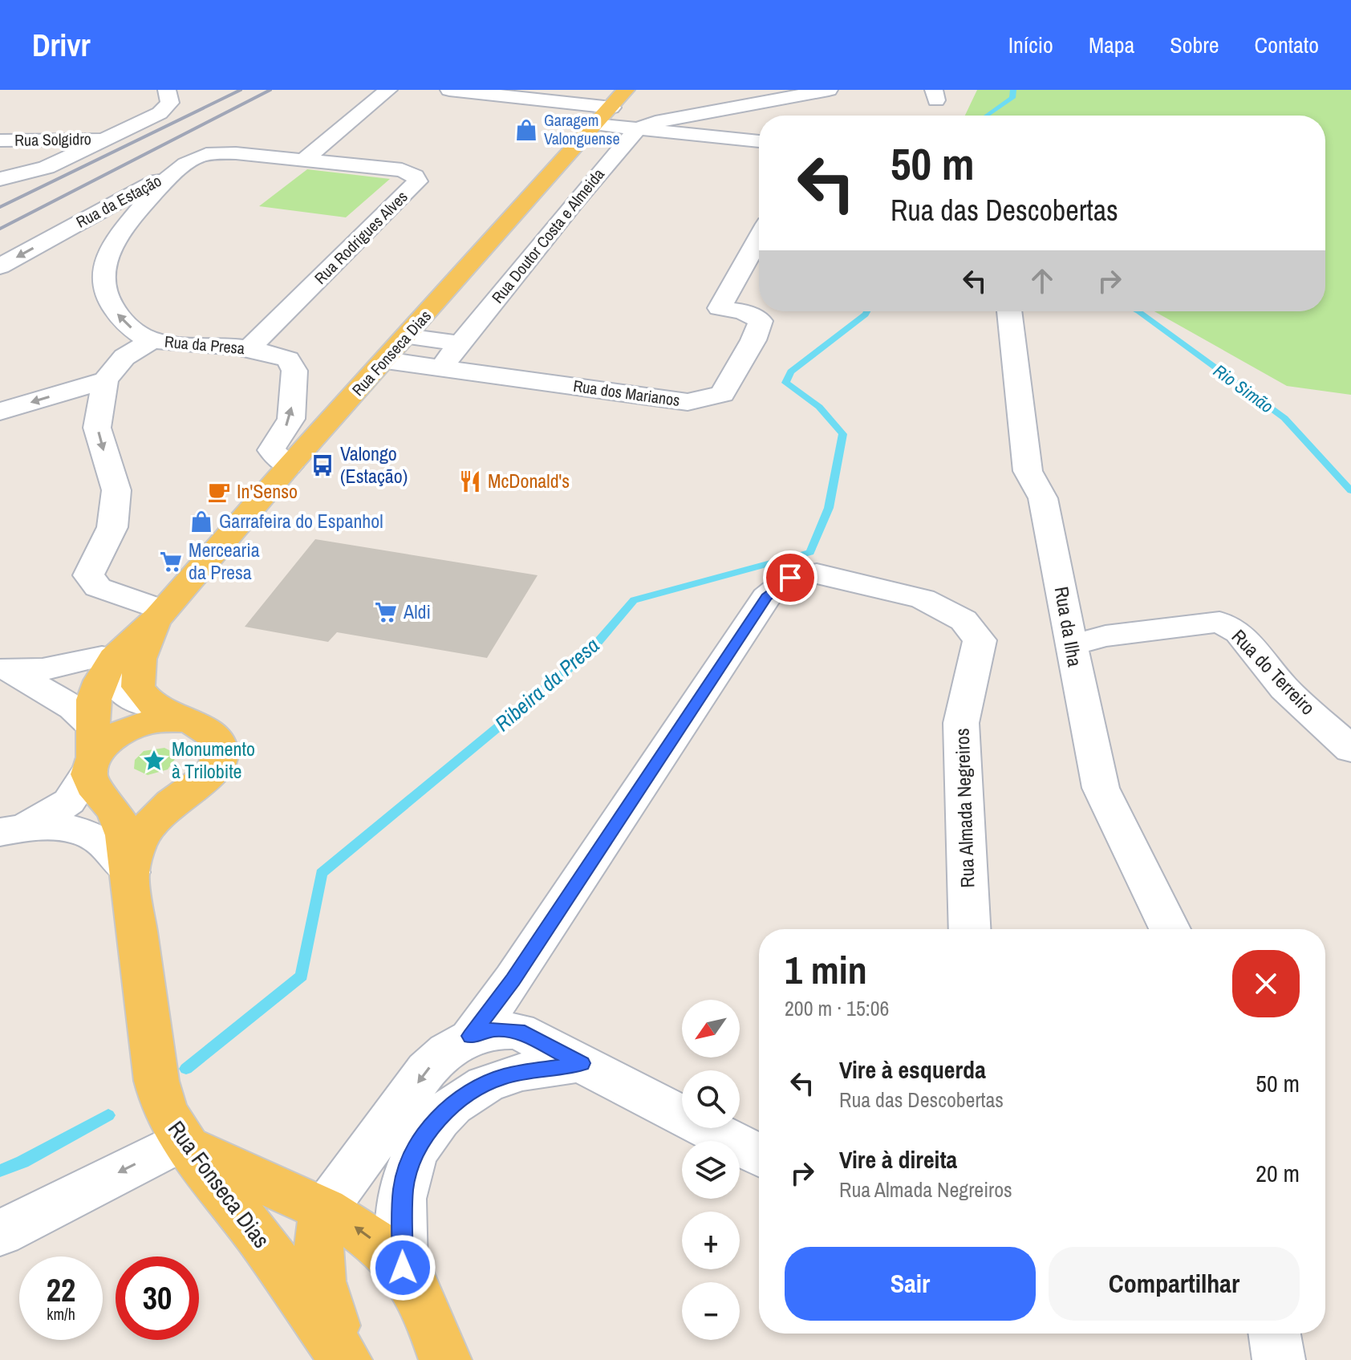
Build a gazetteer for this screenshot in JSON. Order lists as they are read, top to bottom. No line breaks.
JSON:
{"streets":{"main road":["Rua Fonseca Dias"],"street":["Rua Solgidro","Rua da Estação","Rua Doutor Costa e Almeida","Rua Rodrigues Alves","Rua da Presa","Rua dos Marianos","Rua da Ilha","Rua do Terreiro","Rua Almada Negreiros"]},"crossings":[["Rua da Estação","Rua da Presa"],["Rua Doutor Costa e Almeida","Rua dos Marianos"],["Rua Rodrigues Alves","Rua da Presa"],["Rua da Presa","Rua Fonseca Dias"],["Rua Fonseca Dias","Rua dos Marianos"],["Rua da Ilha","Rua do Terreiro"]],"water":["Rio Simão","Ribeira da Presa"],"places":{"shop":["Garagem Valonguense","Garrafeira do Espanhol"],"bus stop":["Valongo (Estação)"],"restaurant":["McDonald's"],"cafe":["In'Senso"],"supermarket":["Mercearia da Presa","Aldi"],"place":["Monumento à Trilobite"]},"north":"bottom left","page":{"header":"Drivr","nav":["Início","Mapa","Sobre","Contato"],"turn":["50 m","Rua das Descobertas"],"heading":["1 min","200 m · 15:06"],"map_buttons":["+","−"],"list":[{"name":"Vire à esquerda","note":"Rua das Descobertas","value":"50 m"},{"name":"Vire à direita","note":"Rua Almada Negreiros","value":"20 m"}],"buttons":["Sair","Compartilhar"],"speed":"22 km/h","limit":"30"}}
